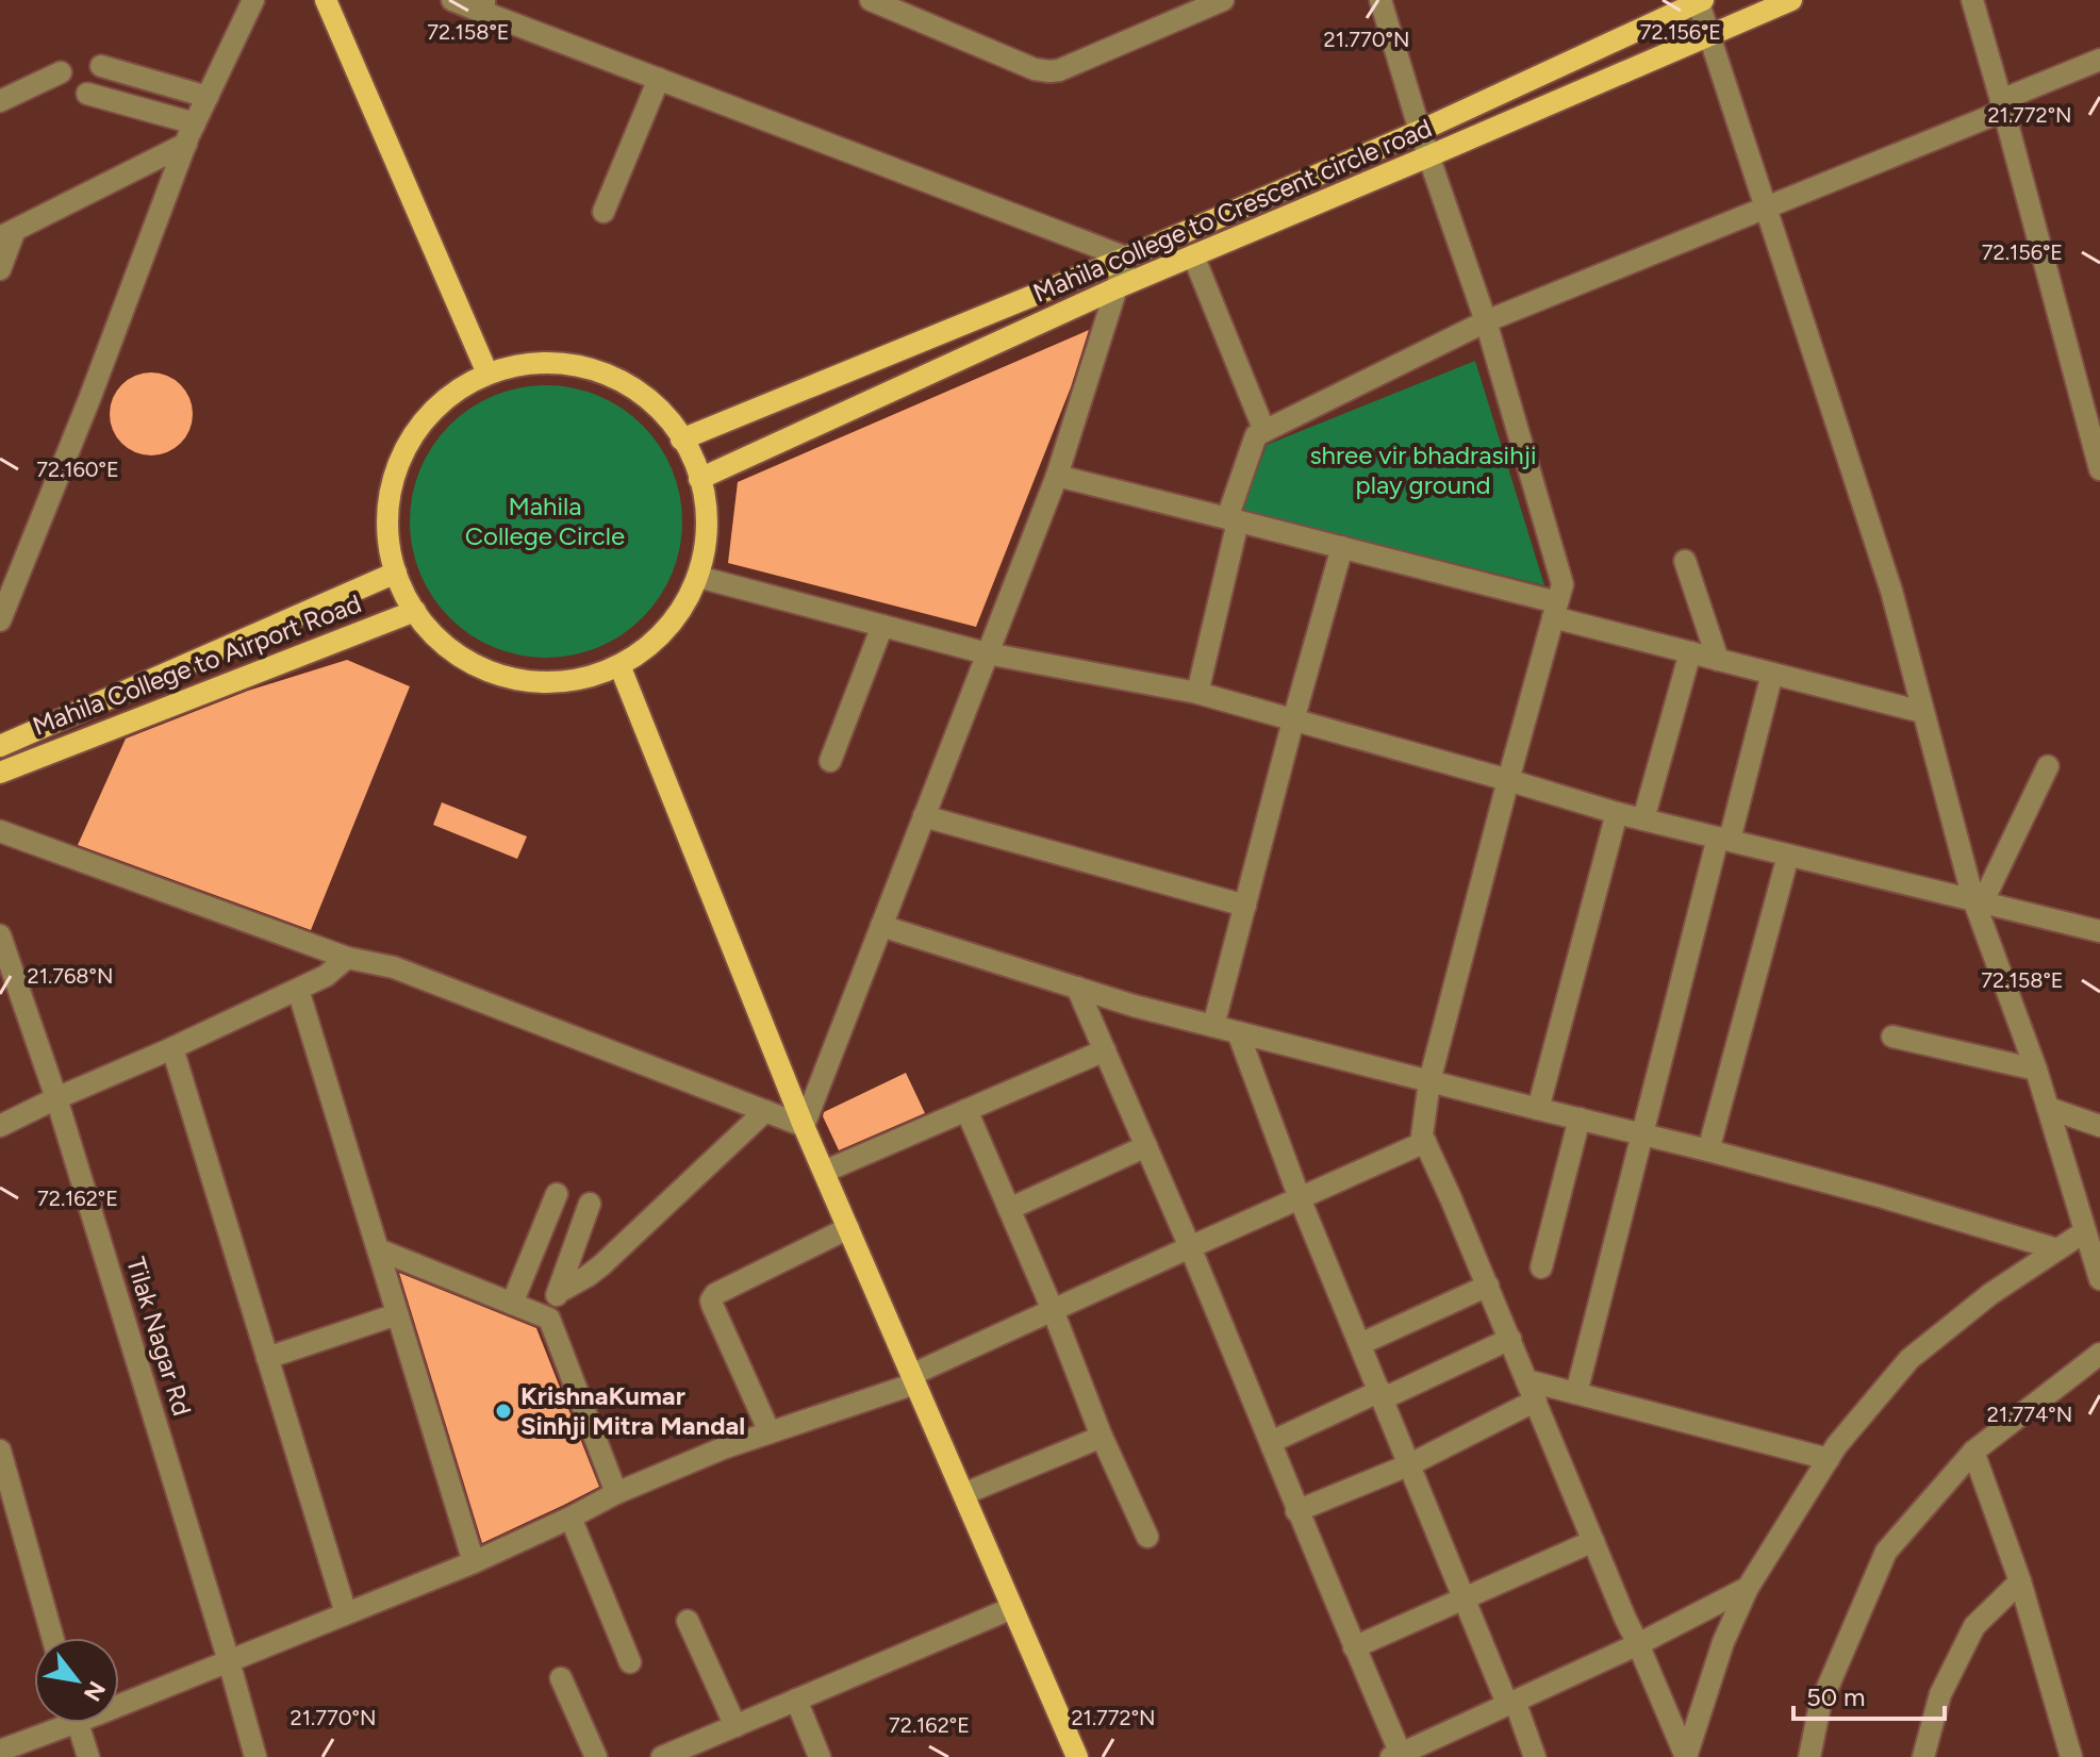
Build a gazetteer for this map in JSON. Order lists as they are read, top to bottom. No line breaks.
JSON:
{"streets":{"main road":["Mahila college to Crescent circle road","Mahila College to Airport Road"],"street":["Tilak Nagar Rd"]},"parks":["shree vir bhadrasihji play ground","Mahila College Circle"],"places":["KrishnaKumar Sinhji Mitra Mandal"],"scale_bar":"50 m","north":"bottom right","coordinates":["72.158°E","72.156°E","21.770°N","21.772°N","72.160°E","21.768°N","72.162°E","21.774°N"]}
